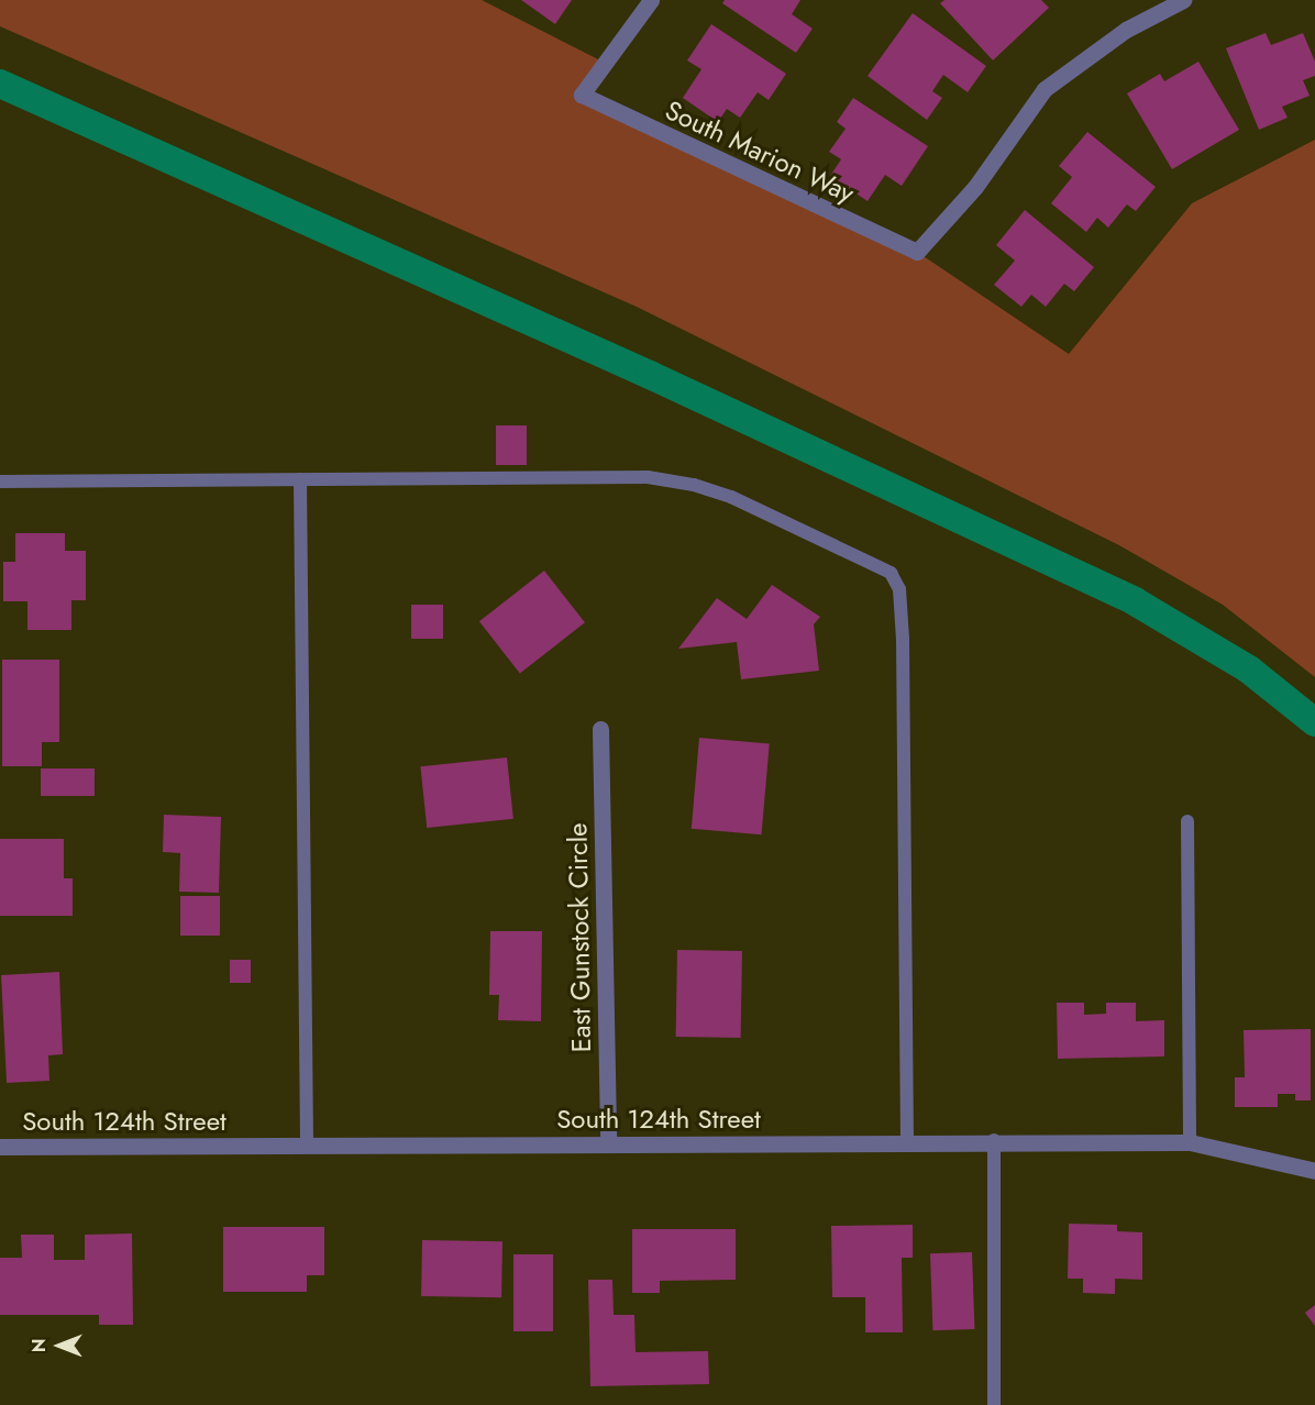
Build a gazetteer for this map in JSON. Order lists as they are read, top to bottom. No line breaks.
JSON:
{"streets":{"street":["South Marion Way","East Gunstock Circle","South 124th Street"]},"crossings":[["East Gunstock Circle","South 124th Street"]],"north":"left"}
